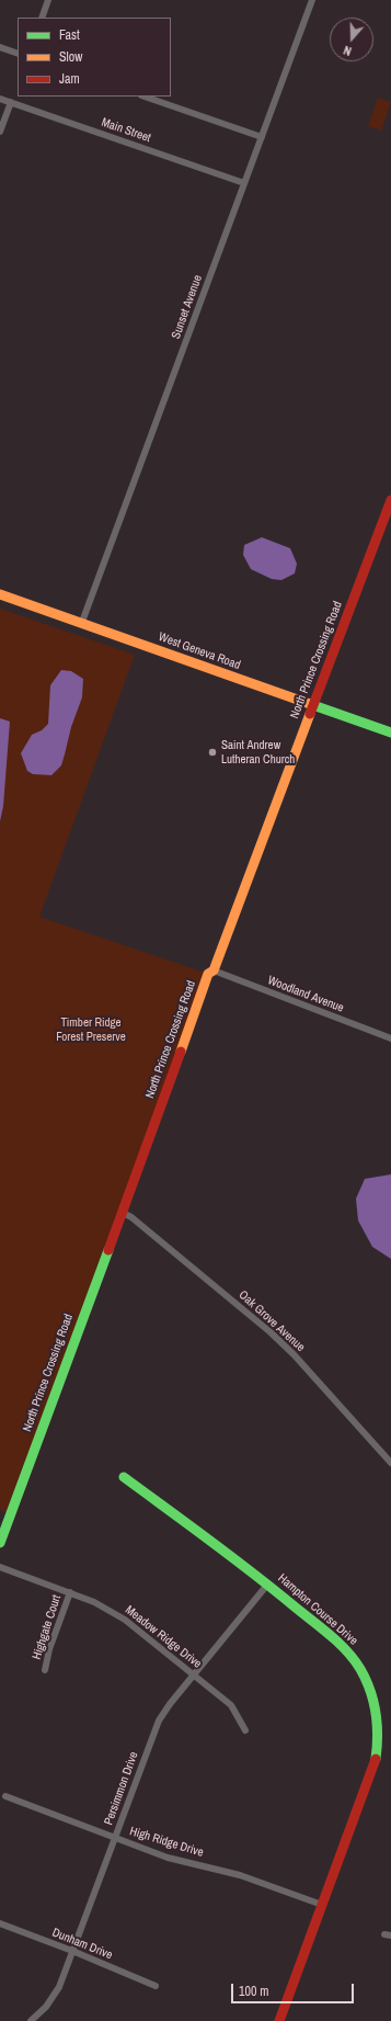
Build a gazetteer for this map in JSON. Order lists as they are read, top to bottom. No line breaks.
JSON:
{"streets":{"street":["Main Street","Sunset Avenue","West Geneva Road","North Prince Crossing Road","Woodland Avenue","Oak Grove Avenue","Hampton Course Drive","Highgate Court","Meadow Ridge Drive","Persimmon Drive","High Ridge Drive","Dunham Drive"]},"crossings":[["Main Street","Sunset Avenue"],["Sunset Avenue","West Geneva Road"],["West Geneva Road","North Prince Crossing Road"],["North Prince Crossing Road","Woodland Avenue"],["North Prince Crossing Road","Oak Grove Avenue"],["Hampton Course Drive","Persimmon Drive"],["Hampton Course Drive","High Ridge Drive"],["Highgate Court","Meadow Ridge Drive"],["Meadow Ridge Drive","Persimmon Drive"],["Persimmon Drive","High Ridge Drive"],["Persimmon Drive","Dunham Drive"]],"parks":["Timber Ridge Forest Preserve"],"places":["Saint Andrew Lutheran Church"],"legend":["Fast","Slow","Jam"],"scale_bar":"100 m","north":"bottom"}
